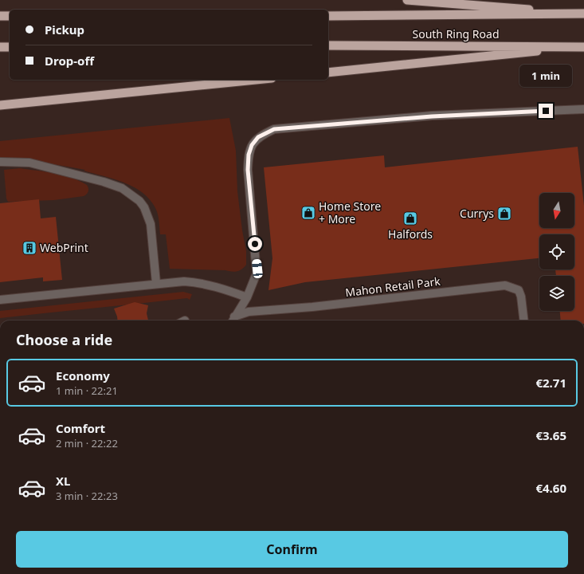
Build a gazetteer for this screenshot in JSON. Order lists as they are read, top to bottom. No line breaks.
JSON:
{"streets":{"highway":["South Ring Road"],"lane":["Mahon Retail Park"]},"places":{"shop":["Home Store + More","Currys","Halfords"],"building":["WebPrint"]},"north":"bottom","page":{"banner":["Pickup","Drop-off"],"bubble":"1 min","heading":"Choose a ride","list":[{"name":"Economy","note":"1 min · 22:21","value":"€2.71"},{"name":"Comfort","note":"2 min · 22:22","value":"€3.65"},{"name":"XL","note":"3 min · 22:23","value":"€4.60"}],"buttons":"Confirm"}}
